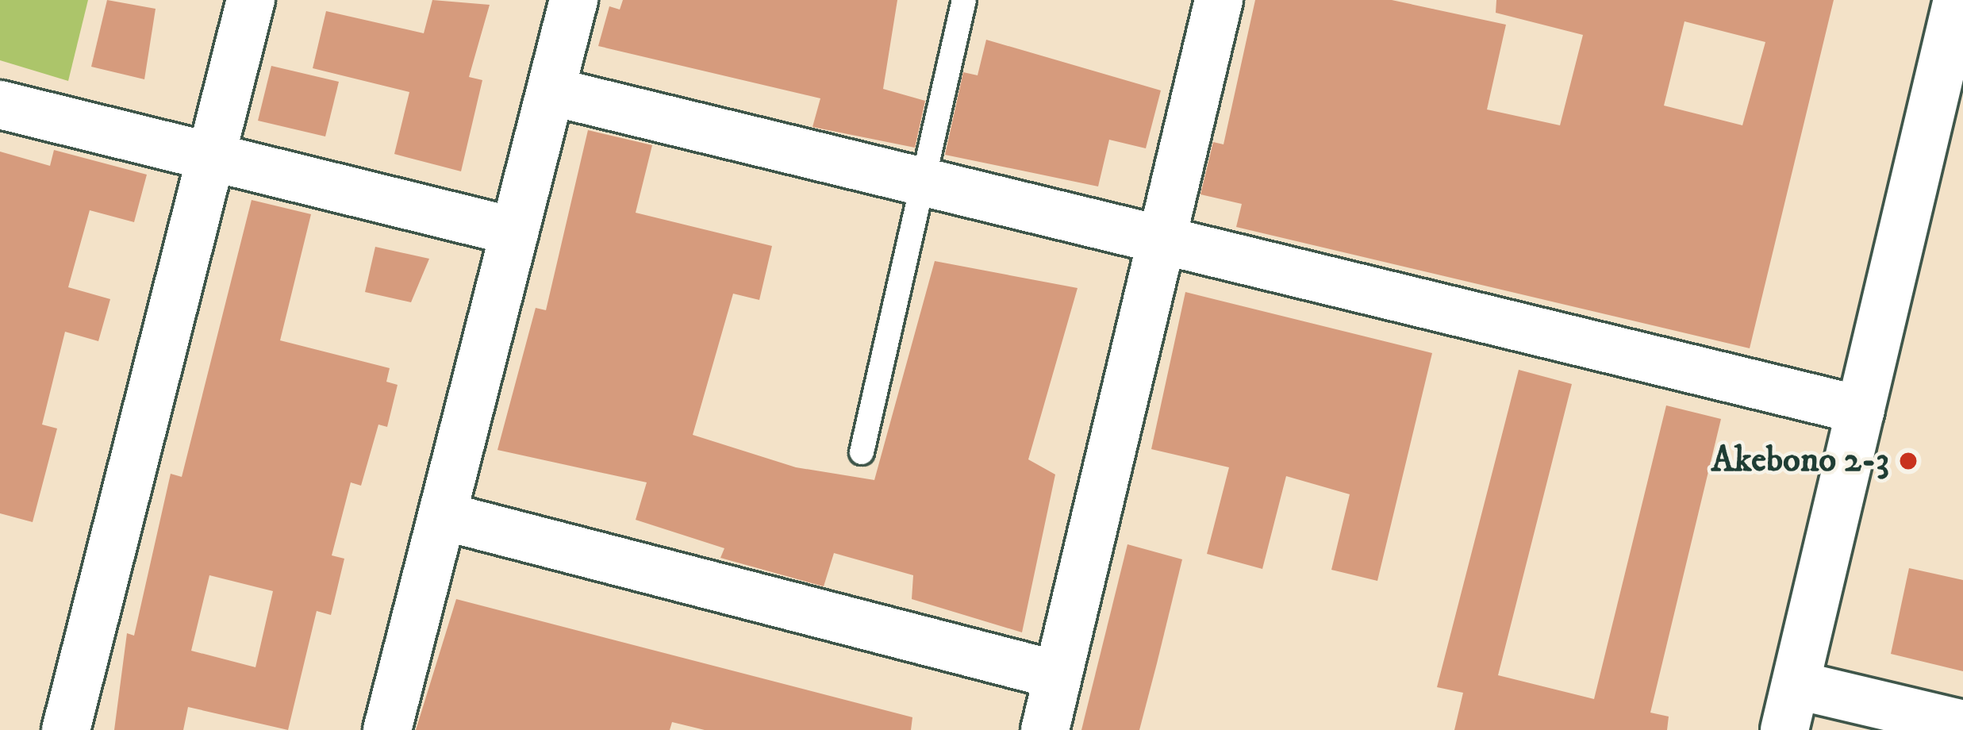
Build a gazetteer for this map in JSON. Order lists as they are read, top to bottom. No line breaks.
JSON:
{"places":["Akebono 2-3"]}
